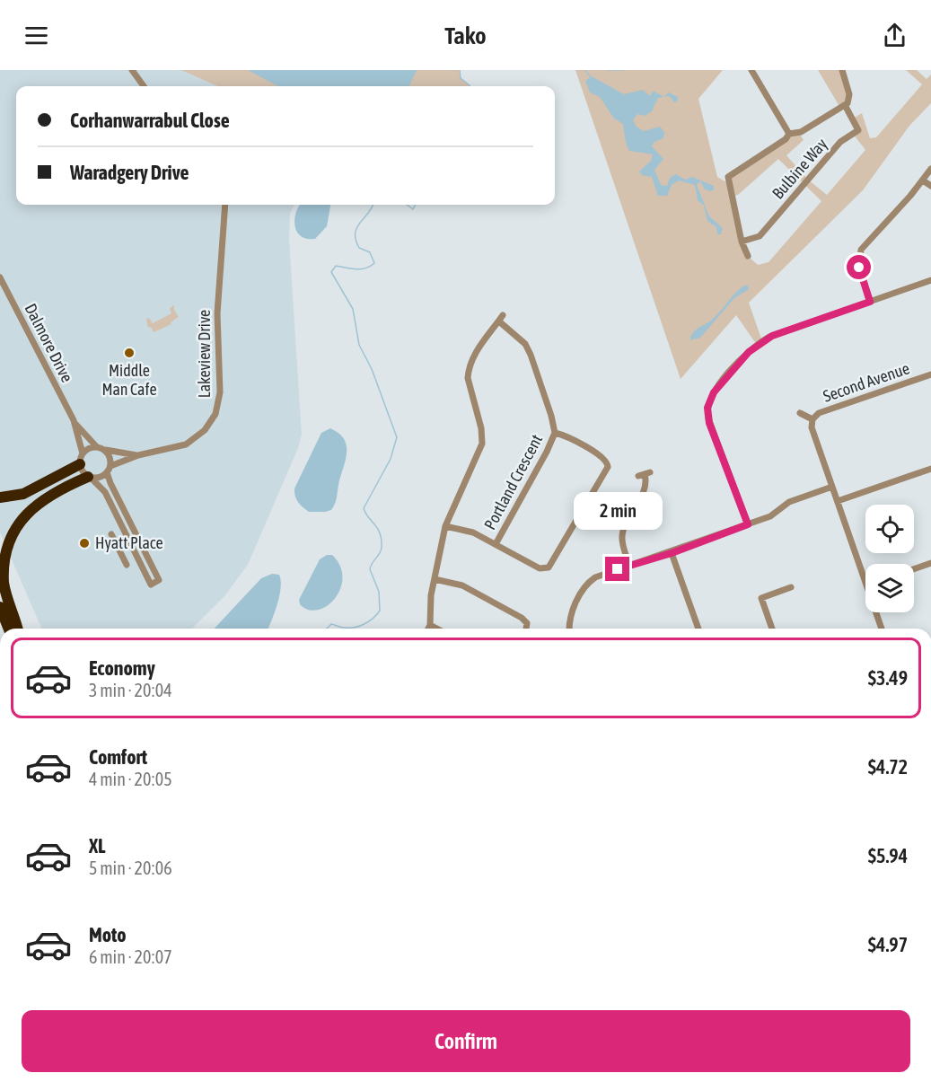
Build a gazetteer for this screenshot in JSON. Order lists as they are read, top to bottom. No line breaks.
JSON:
{"streets":{"street":["Bulbine Way","Dalmore Drive","Lakeview Drive","Second Avenue","Portland Crescent"]},"crossings":[["Dalmore Drive","Lakeview Drive"]],"places":["Middle Man Cafe","Hyatt Place"],"page":{"header":"Tako","banner":["Corhanwarrabul Close","Waradgery Drive"],"bubble":"2 min","list":[{"name":"Economy","note":"3 min · 20:04","value":"$3.49"},{"name":"Comfort","note":"4 min · 20:05","value":"$4.72"},{"name":"XL","note":"5 min · 20:06","value":"$5.94"},{"name":"Moto","note":"6 min · 20:07","value":"$4.97"}],"buttons":"Confirm"}}
